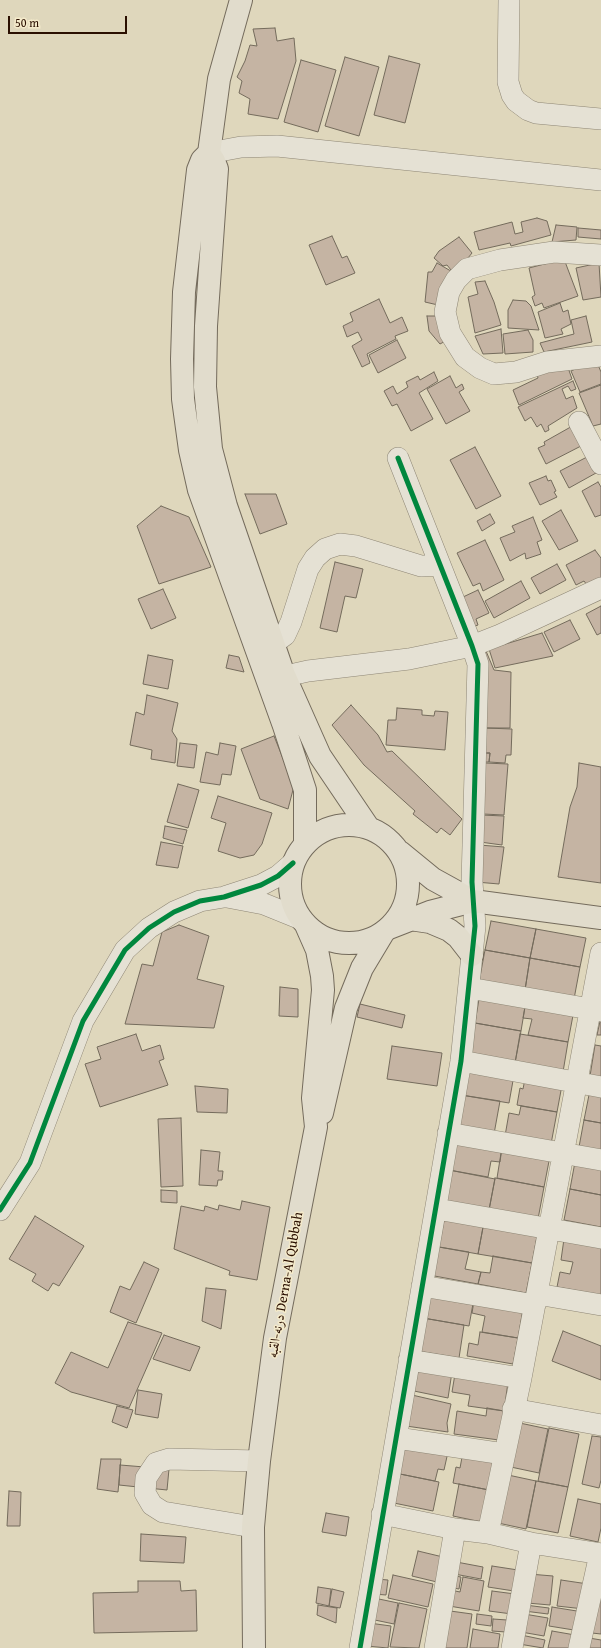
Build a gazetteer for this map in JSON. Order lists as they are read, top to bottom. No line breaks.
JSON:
{"streets":{"main road":["درنه-القبه Derna-Al Qubbah"]},"scale_bar":"50 m"}
